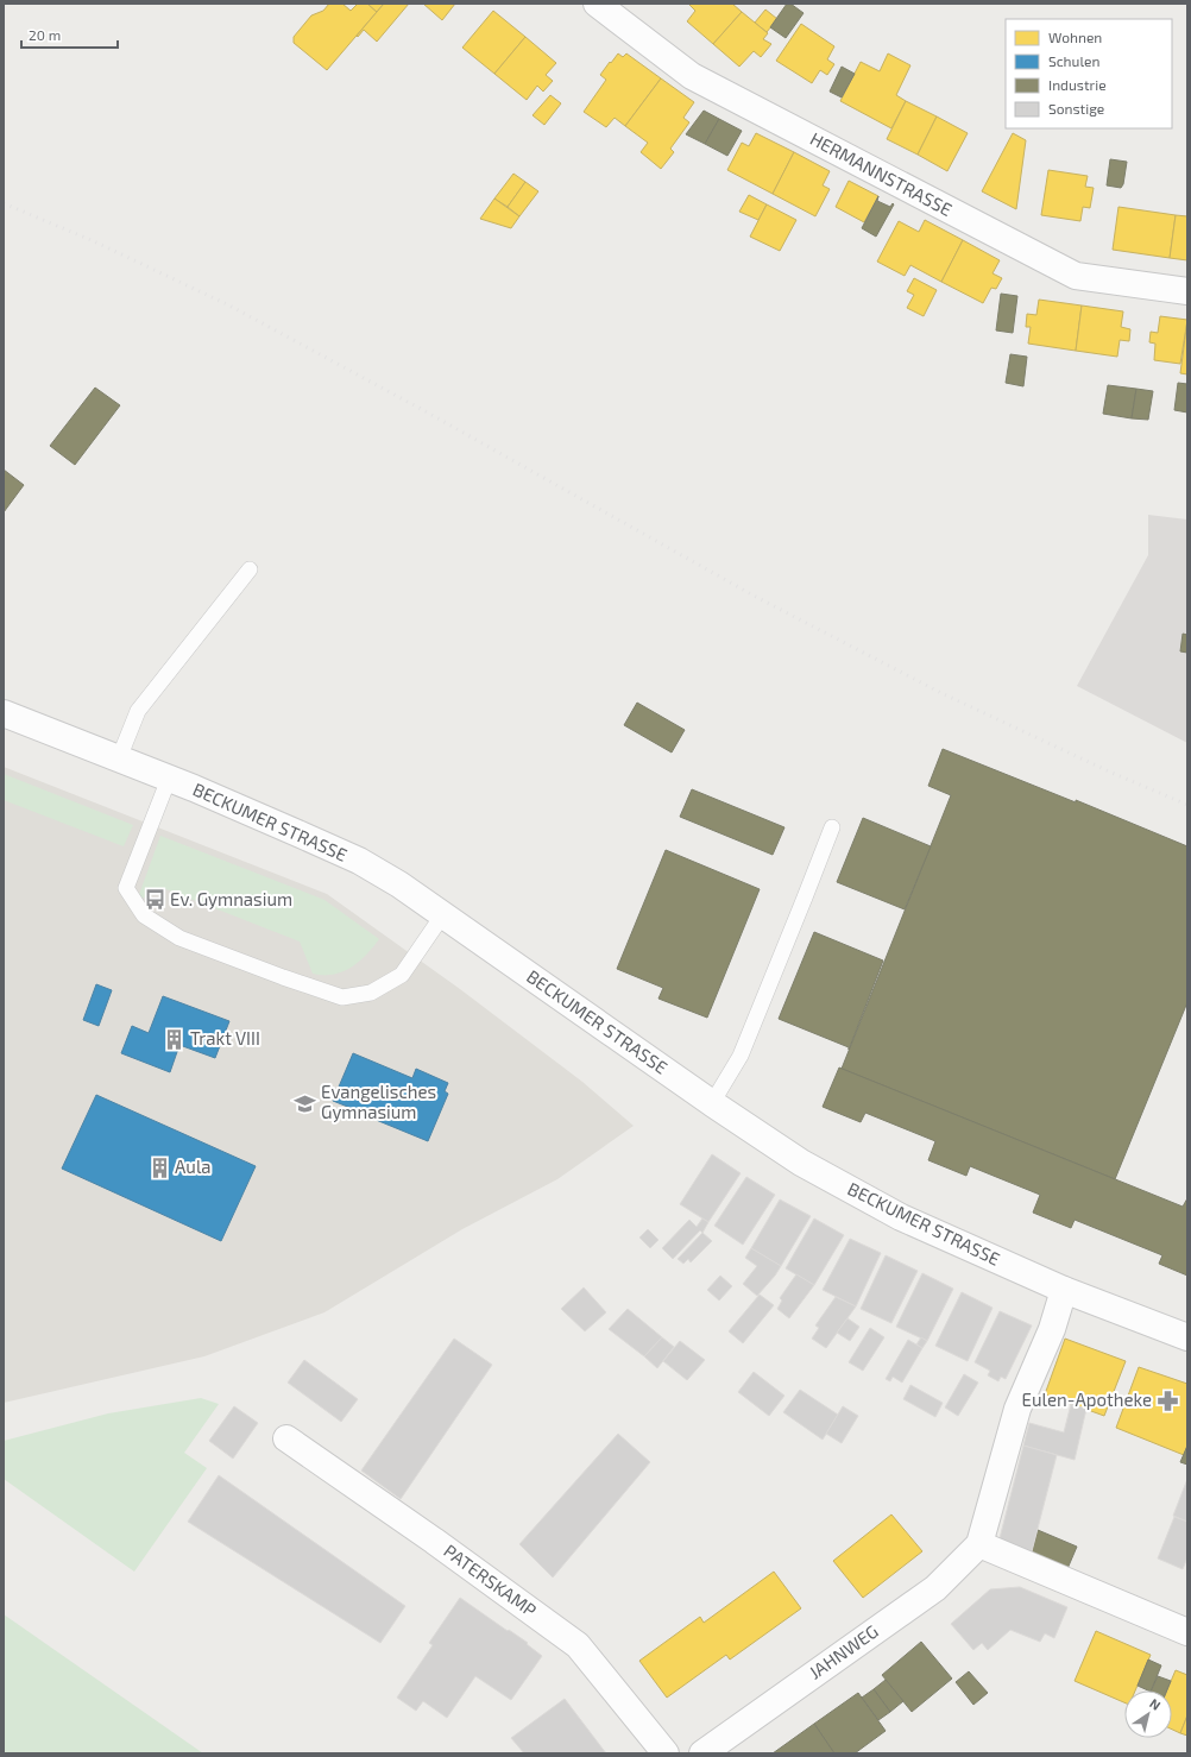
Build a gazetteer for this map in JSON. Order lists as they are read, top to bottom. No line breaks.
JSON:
{"streets":{"street":["HERMANNSTRASSE","BECKUMER STRASSE","PATERSKAMP","JAHNWEG"]},"crossings":[["BECKUMER STRASSE","JAHNWEG"]],"places":{"bus stop":["Ev. Gymnasium"],"building":["Trakt VIII","Aula"],"school or university":["Evangelisches Gymnasium"],"pharmacy":["Eulen-Apotheke"]},"legend":["Wohnen","Schulen","Industrie","Sonstige"],"scale_bar":"20 m","north":"top right"}
